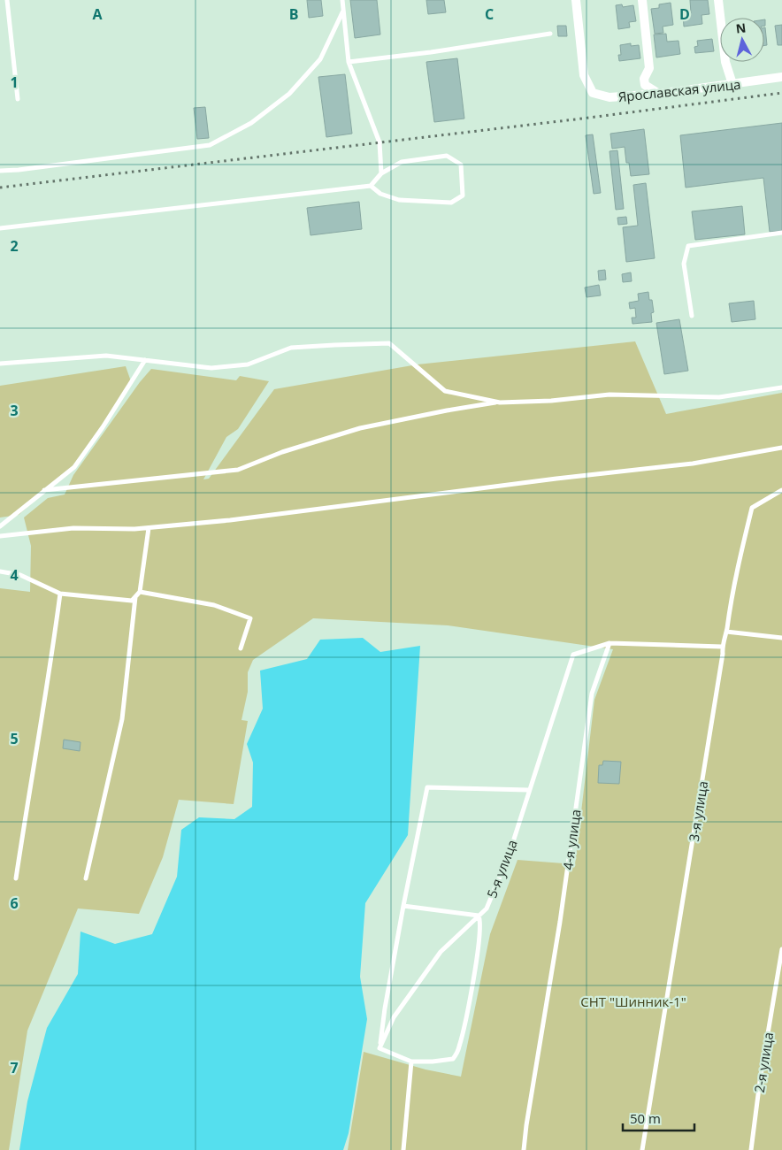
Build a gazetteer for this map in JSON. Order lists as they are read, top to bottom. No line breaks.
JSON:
{"streets":{"street":["Ярославская улица"],"lane":["3-я улица","4-я улица","5-я улица","2-я улица"]},"crossings":[["4-я улица","5-я улица"]],"parks":["СНТ \"Шинник-1\""],"scale_bar":"50 m","north":"top","grid":{"columns":["A","B","C","D"],"rows":["1","2","3","4","5","6","7"]}}
